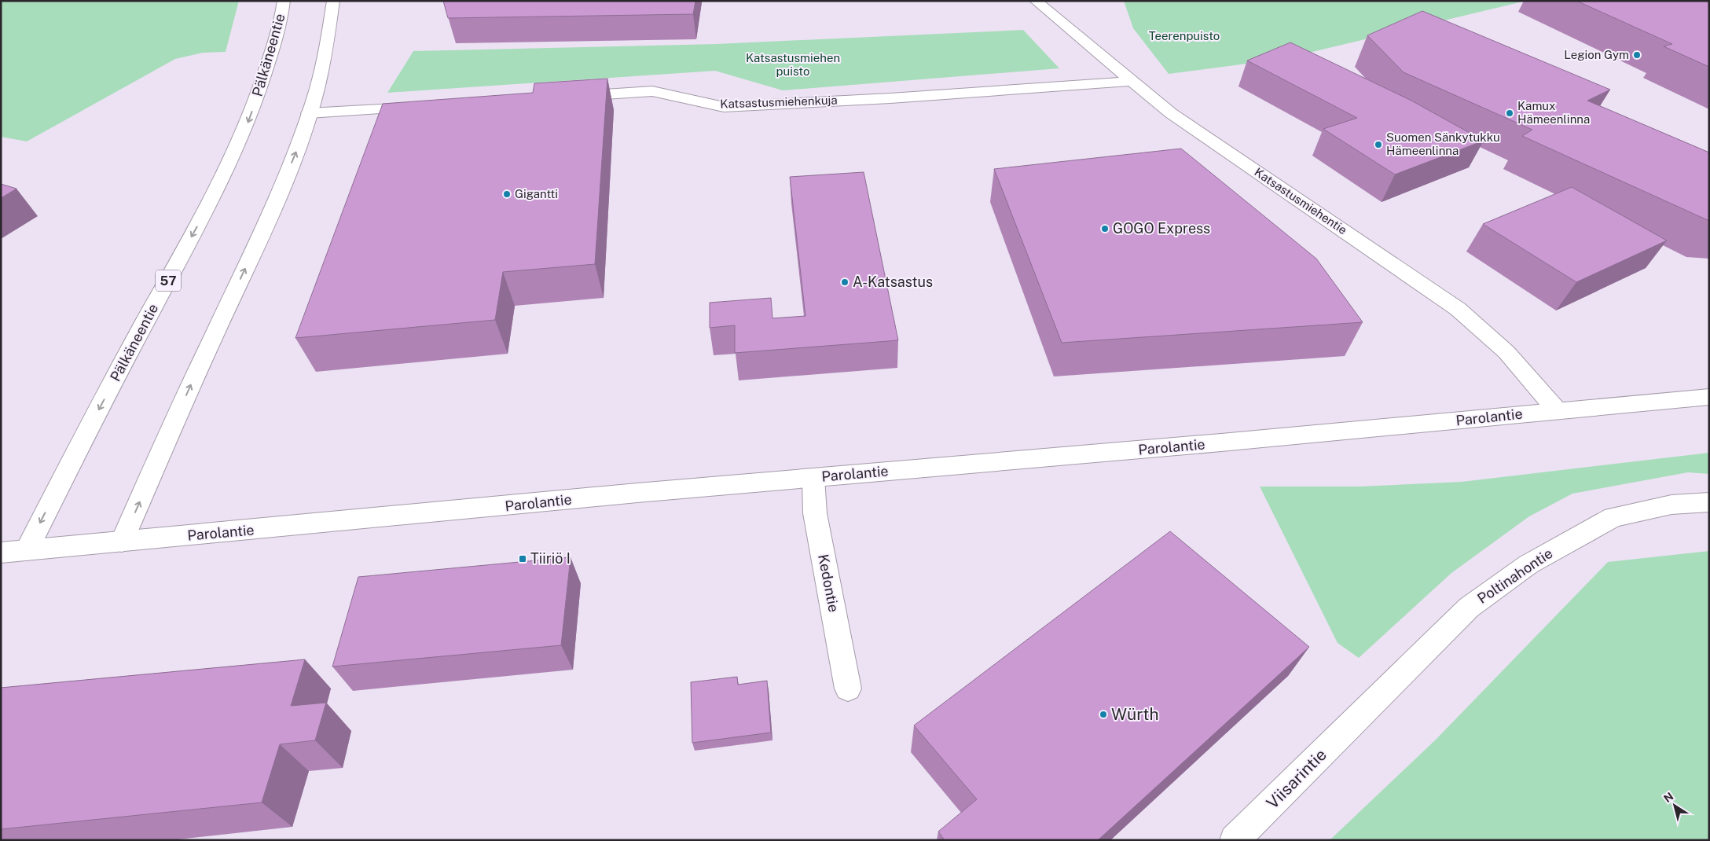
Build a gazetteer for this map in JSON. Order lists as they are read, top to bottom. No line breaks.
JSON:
{"streets":{"main road":["Pälkäneentie","Katsastusmiehenkuja","Katsastusmiehentie","57","Parolantie","Poltinahontie","Kedontie","Viisarintie"]},"crossings":[["Pälkäneentie","Parolantie"],["Katsastusmiehenkuja","Katsastusmiehentie"],["Katsastusmiehentie","Parolantie"],["Parolantie","Kedontie"],["Poltinahontie","Viisarintie"]],"parks":["Teerenpuisto","Katsastusmiehen puisto"],"places":{"other":["Legion Gym","Kamux Hämeenlinna","Suomen Sänkytukku Hämeenlinna","Gigantti","GOGO Express","A-Katsastus","Würth"],"transit":["Tiiriö I"]},"north":"top left"}
